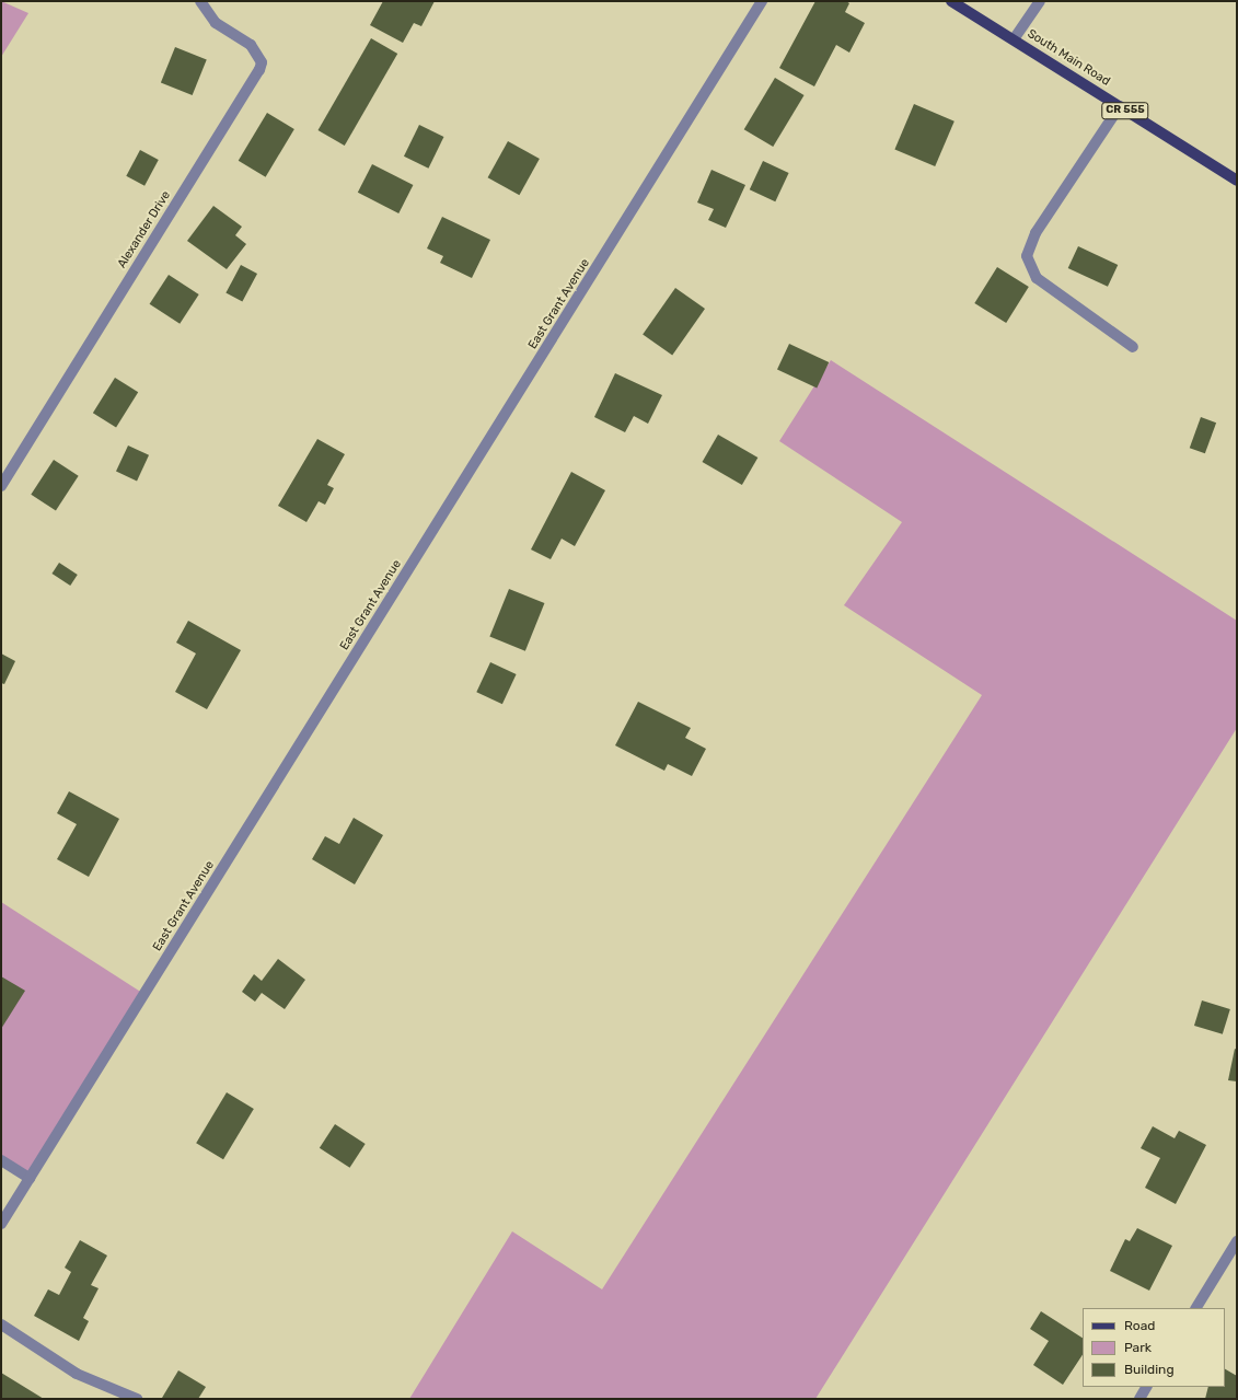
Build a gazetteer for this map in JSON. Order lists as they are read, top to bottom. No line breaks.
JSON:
{"streets":{"main road":["South Main Road","CR 555"],"street":["Alexander Drive","East Grant Avenue"]},"legend":["Road","Park","Building"]}
